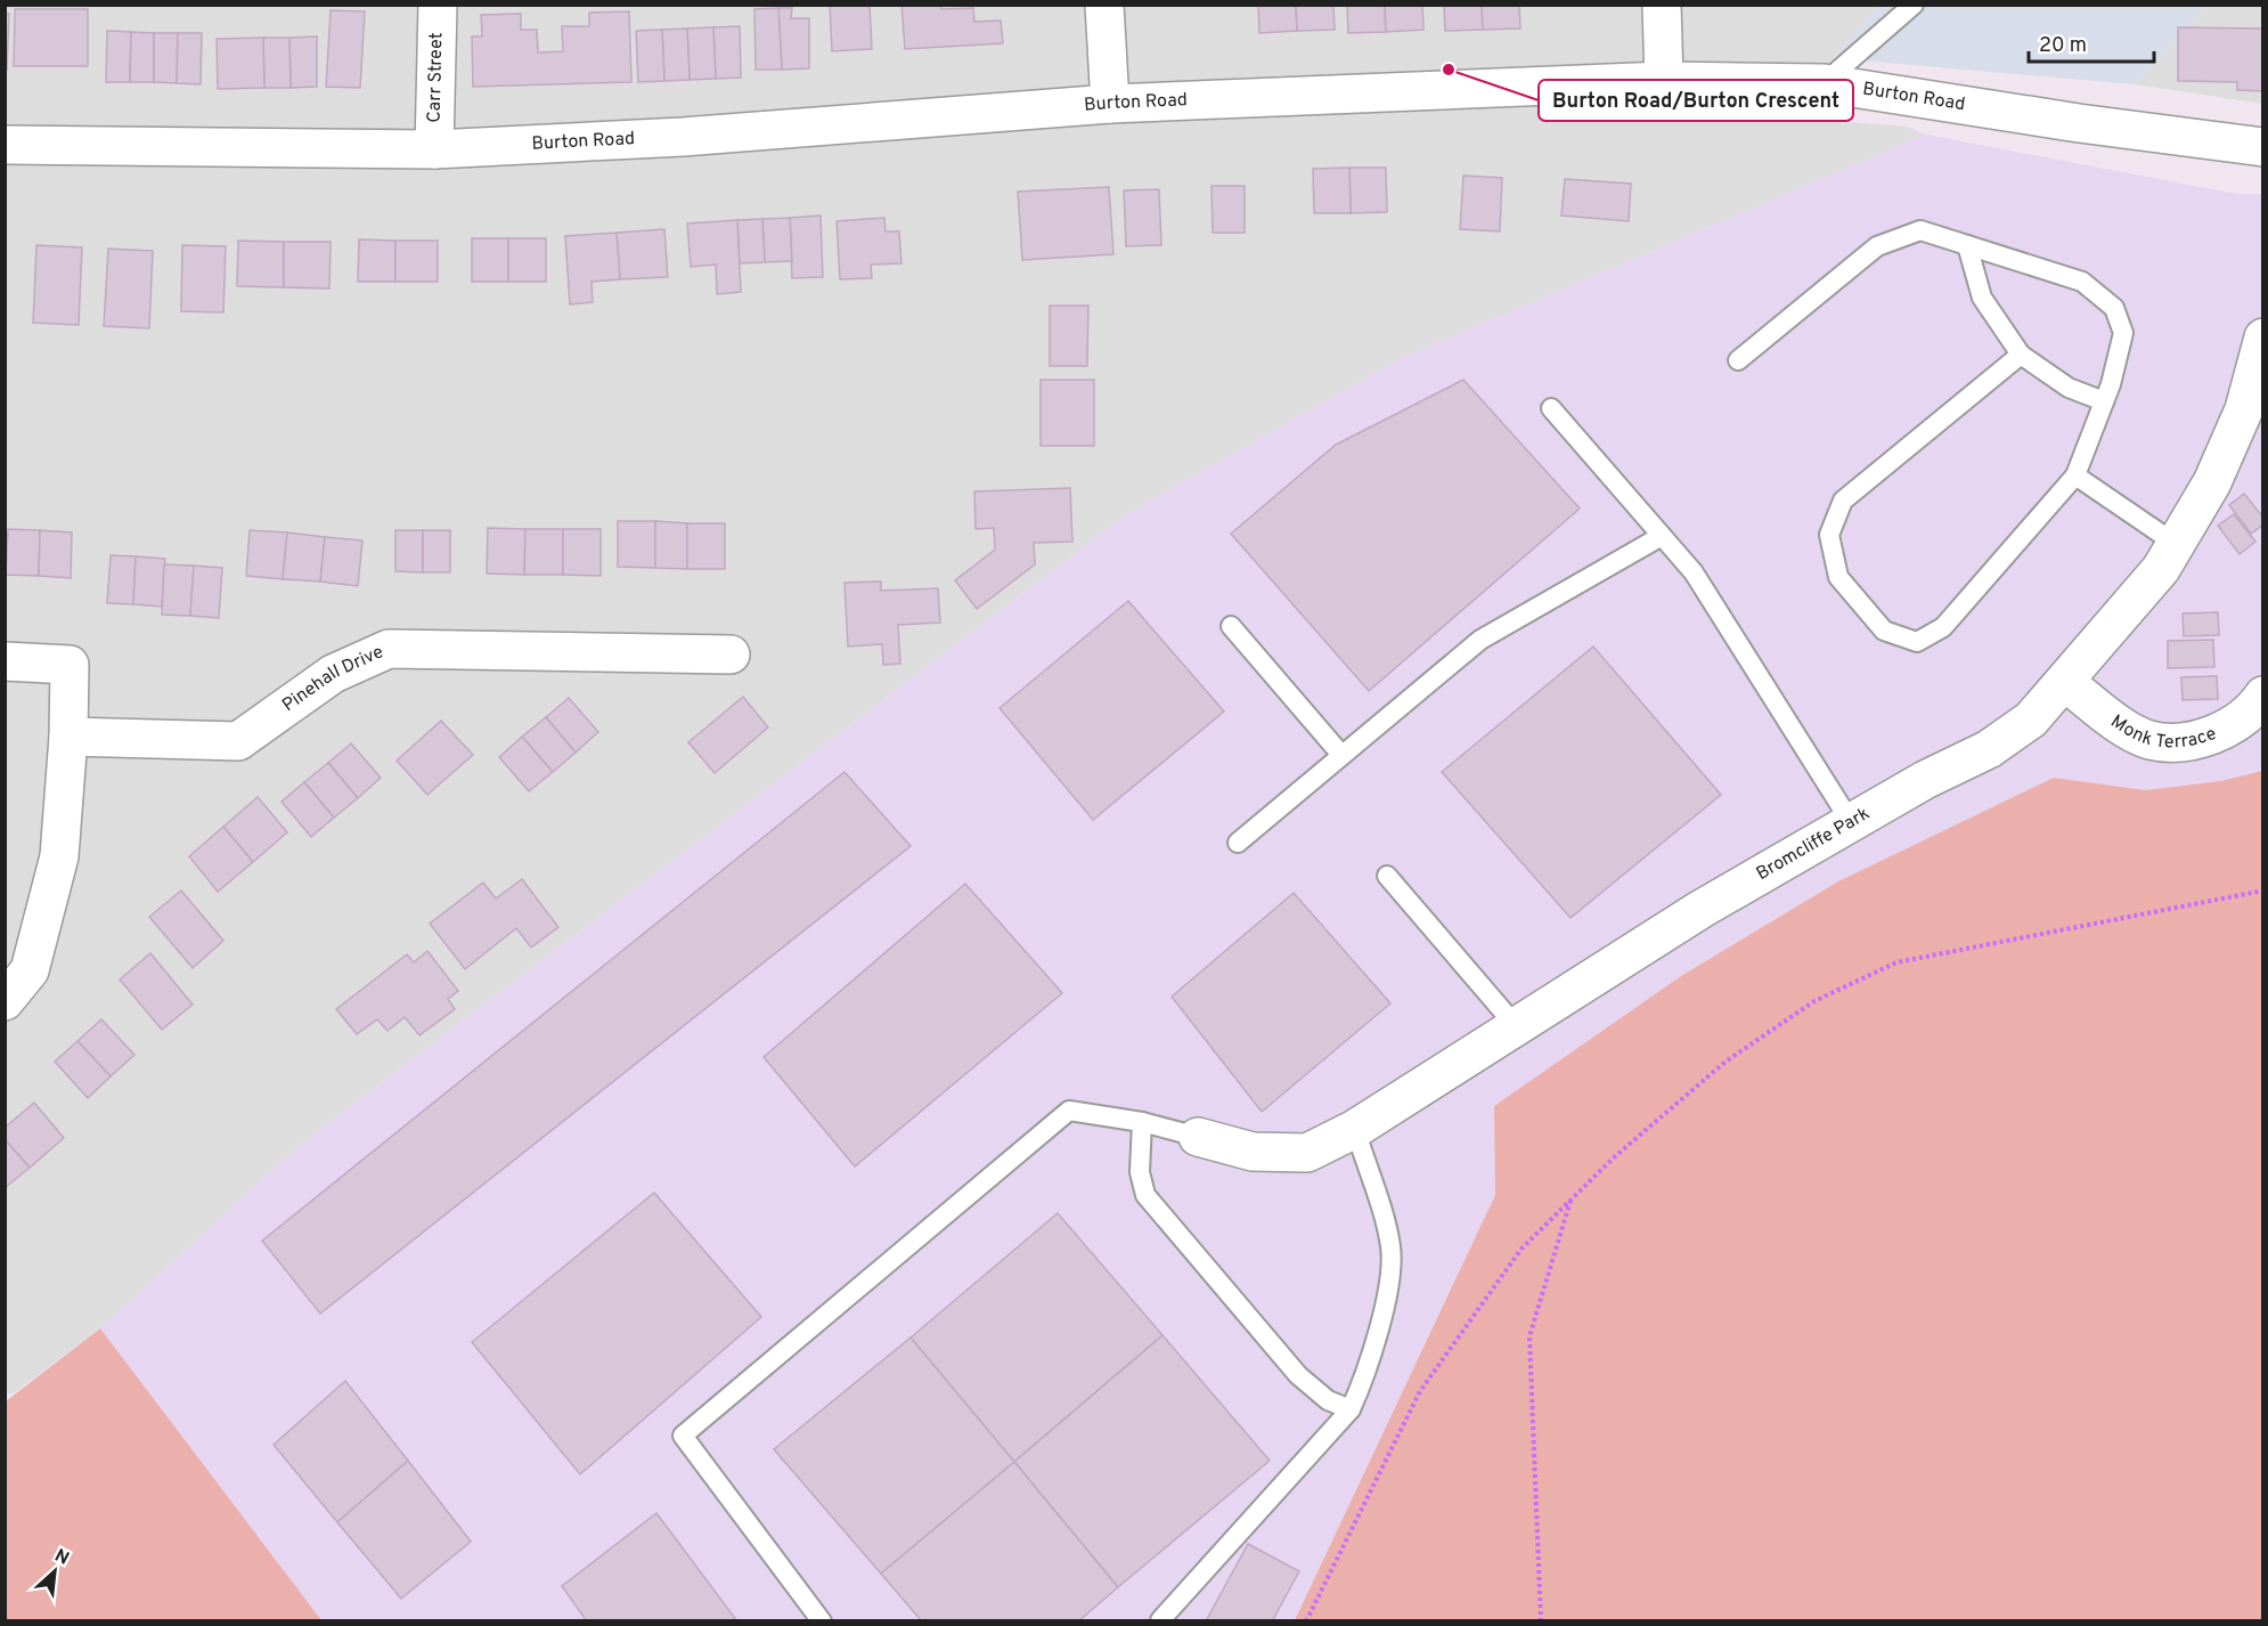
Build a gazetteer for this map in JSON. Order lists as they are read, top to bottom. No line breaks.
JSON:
{"streets":{"street":["Carr Street","Burton Road","Pinehall Drive","Monk Terrace","Bromcliffe Park"]},"crossings":[["Carr Street","Burton Road"],["Monk Terrace","Bromcliffe Park"]],"places":["Burton Road/Burton Crescent"],"scale_bar":"20 m","north":"top right"}
